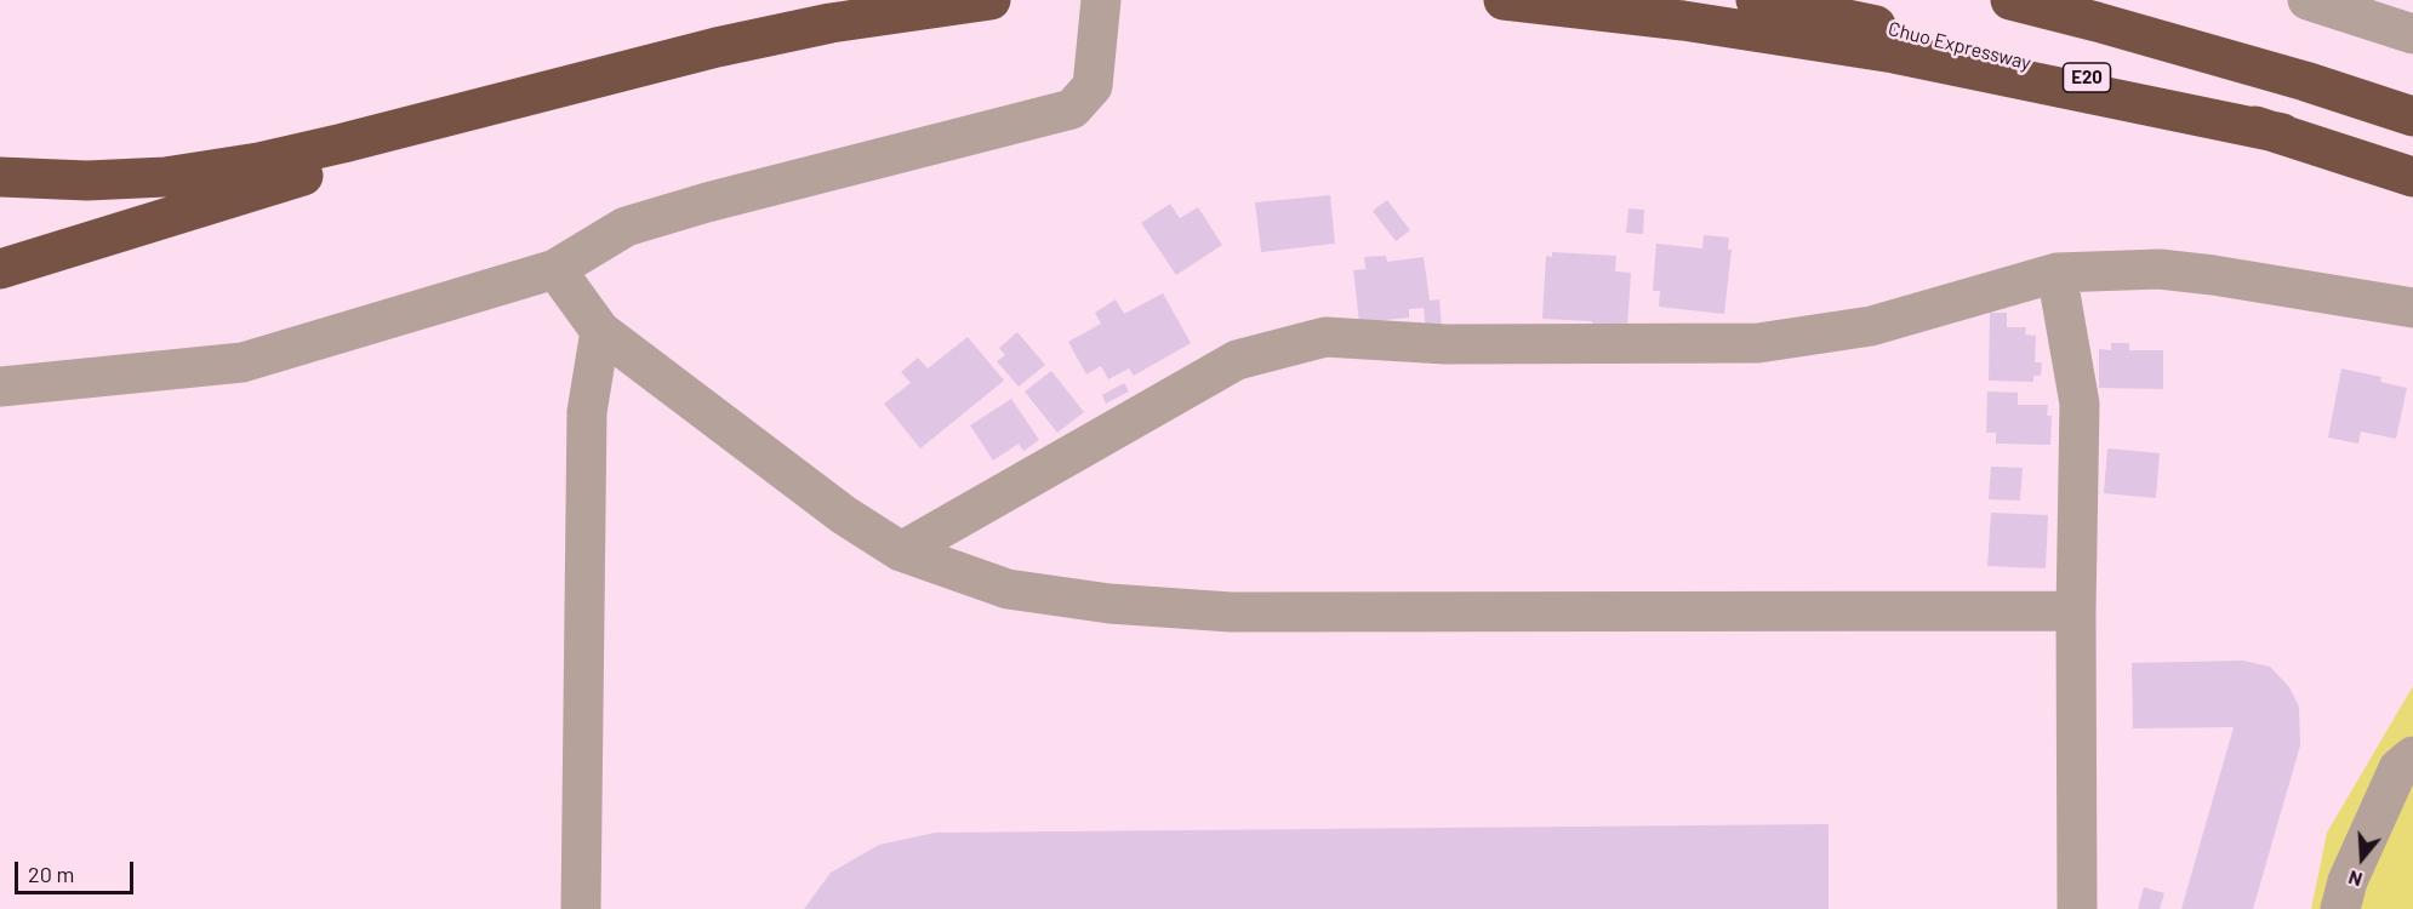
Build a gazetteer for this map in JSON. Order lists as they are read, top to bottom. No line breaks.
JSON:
{"streets":{"highway":["Chuo Expressway","E20"]},"scale_bar":"20 m","north":"bottom"}
